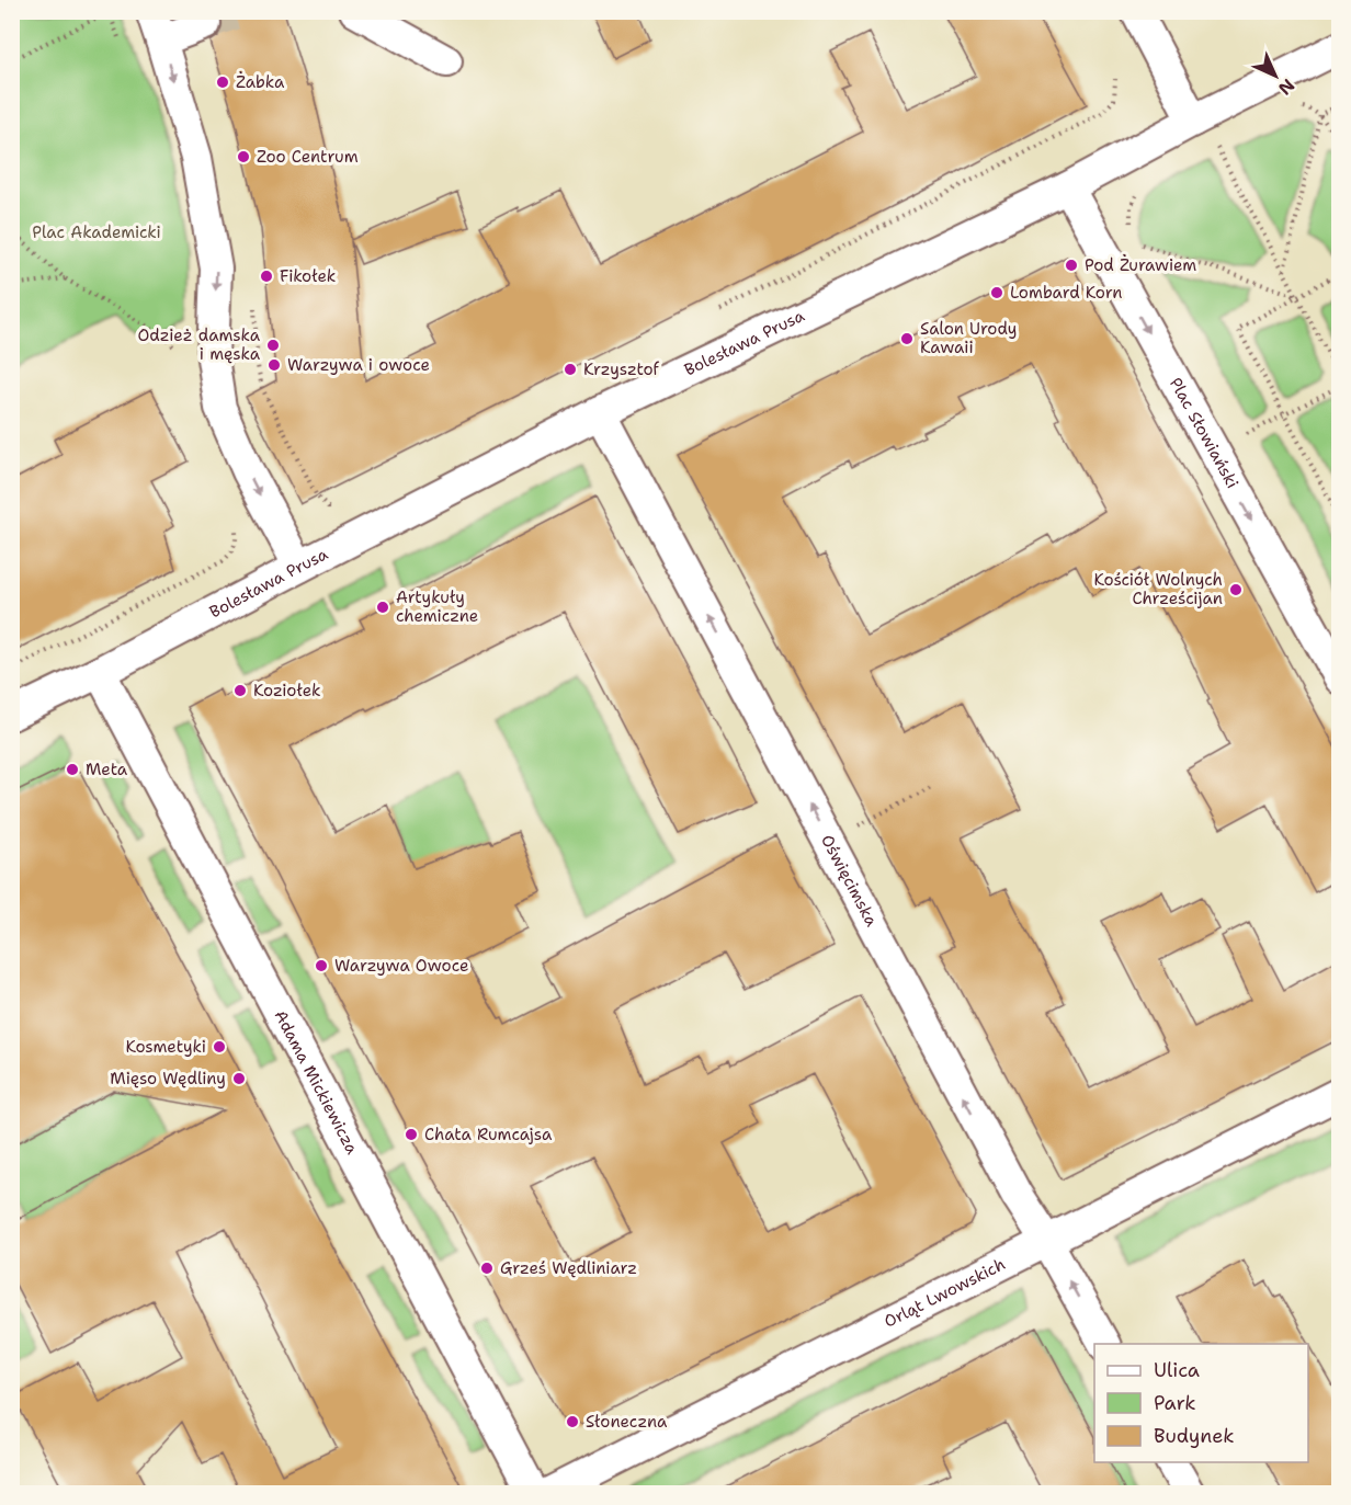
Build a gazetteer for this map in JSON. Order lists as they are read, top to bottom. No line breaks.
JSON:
{"streets":{"street":["Bolesława Prusa","Plac Słowiański","Oświęcimska","Adama Mickiewicza","Orląt Lwowskich"]},"crossings":[["Bolesława Prusa","Plac Słowiański"],["Bolesława Prusa","Oświęcimska"],["Bolesława Prusa","Adama Mickiewicza"],["Oświęcimska","Orląt Lwowskich"]],"one_way":["Plac Słowiański","Oświęcimska"],"parks":["Plac Akademicki"],"places":["Żabka","Zoo Centrum","Pod Żurawiem","Fikołek","Lombard Korn","Salon Urody Kawaii","Odzież damska i męska","Warzywa i owoce","Krzysztof","Kościół Wolnych Chrześcijan","Artykuły chemiczne","Koziołek","Meta","Warzywa Owoce","Kosmetyki","Mięso Wędliny","Chata Rumcajsa","Grześ Wędliniarz","Słoneczna"],"legend":["Ulica","Park","Budynek"],"north":"bottom right"}
